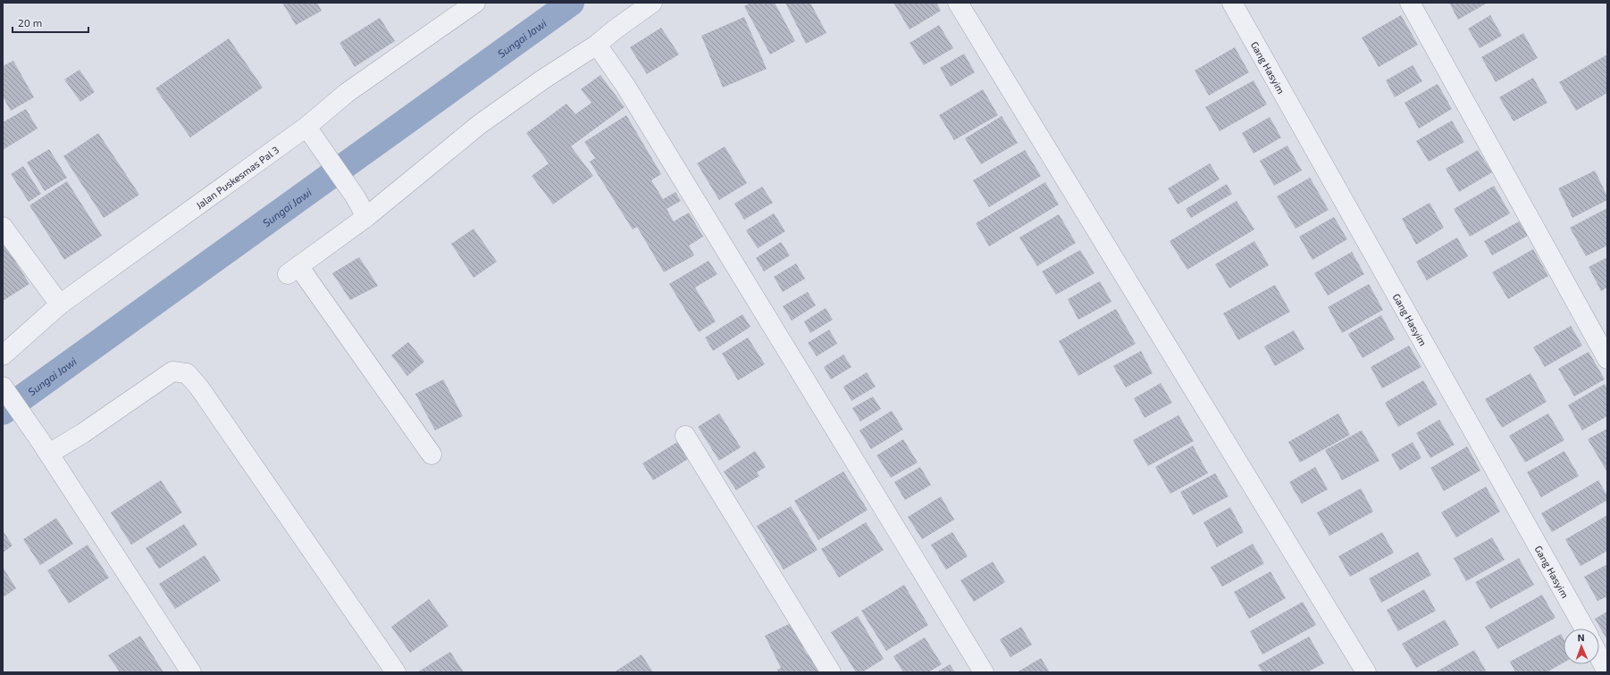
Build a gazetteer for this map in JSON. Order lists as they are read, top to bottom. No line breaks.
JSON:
{"streets":{"street":["Gang Hasyim","Jalan Puskesmas Pal 3"]},"water":["Sungai Jawi"],"scale_bar":"20 m","north":"top"}
